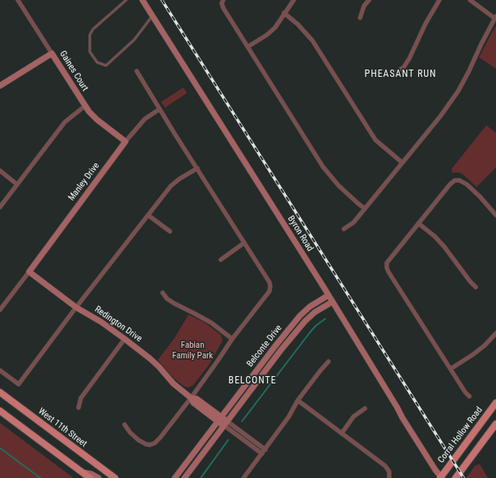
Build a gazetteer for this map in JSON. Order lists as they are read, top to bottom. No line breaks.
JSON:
{"streets":{"main road":["Gaines Court","Manley Drive","Byron Road","Redington Drive","Belconte Drive","West 11th Street","Corral Hollow Road"]},"crossings":[["Gaines Court","Manley Drive"],["Manley Drive","Redington Drive"],["Byron Road","Belconte Drive"],["Byron Road","Corral Hollow Road"],["Redington Drive","Belconte Drive"]],"districts":["PHEASANT RUN","BELCONTE"],"parks":["Fabian Family Park"]}
